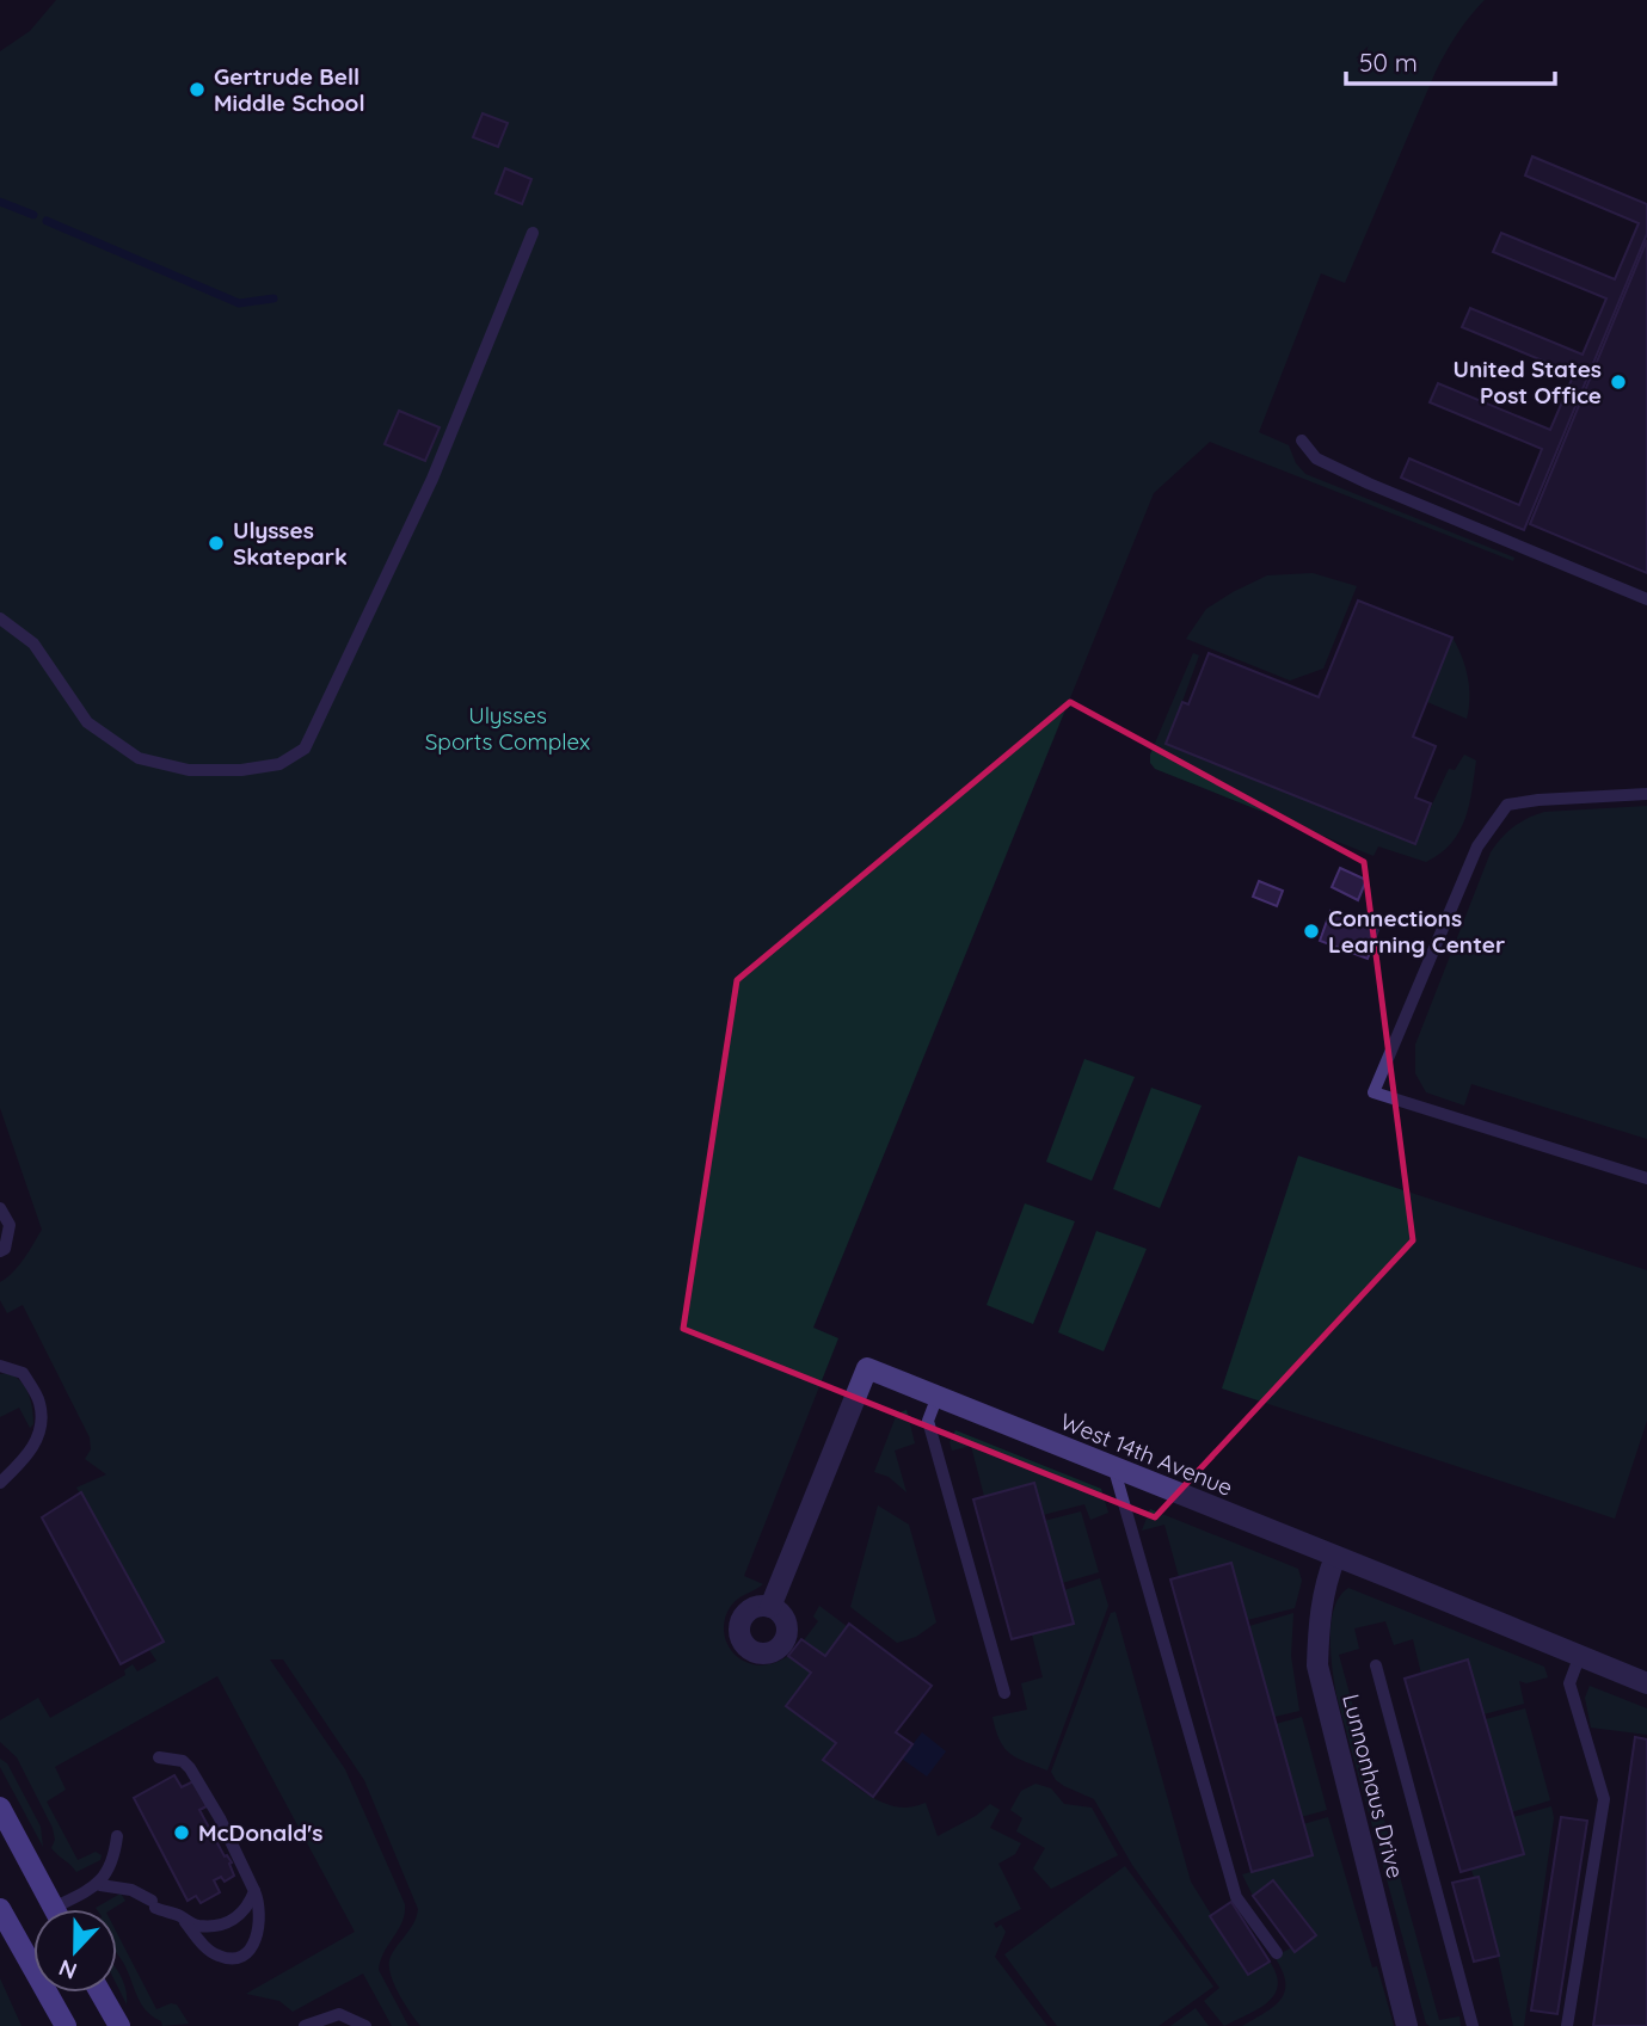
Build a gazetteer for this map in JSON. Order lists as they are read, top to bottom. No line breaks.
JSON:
{"streets":{"street":["West 14th Avenue","Lunnonhaus Drive"]},"crossings":[["West 14th Avenue","Lunnonhaus Drive"]],"parks":["Ulysses Sports Complex"],"places":["Gertrude Bell Middle School","United States Post Office","Ulysses Skatepark","Connections Learning Center","McDonald's"],"scale_bar":"50 m","north":"bottom"}
